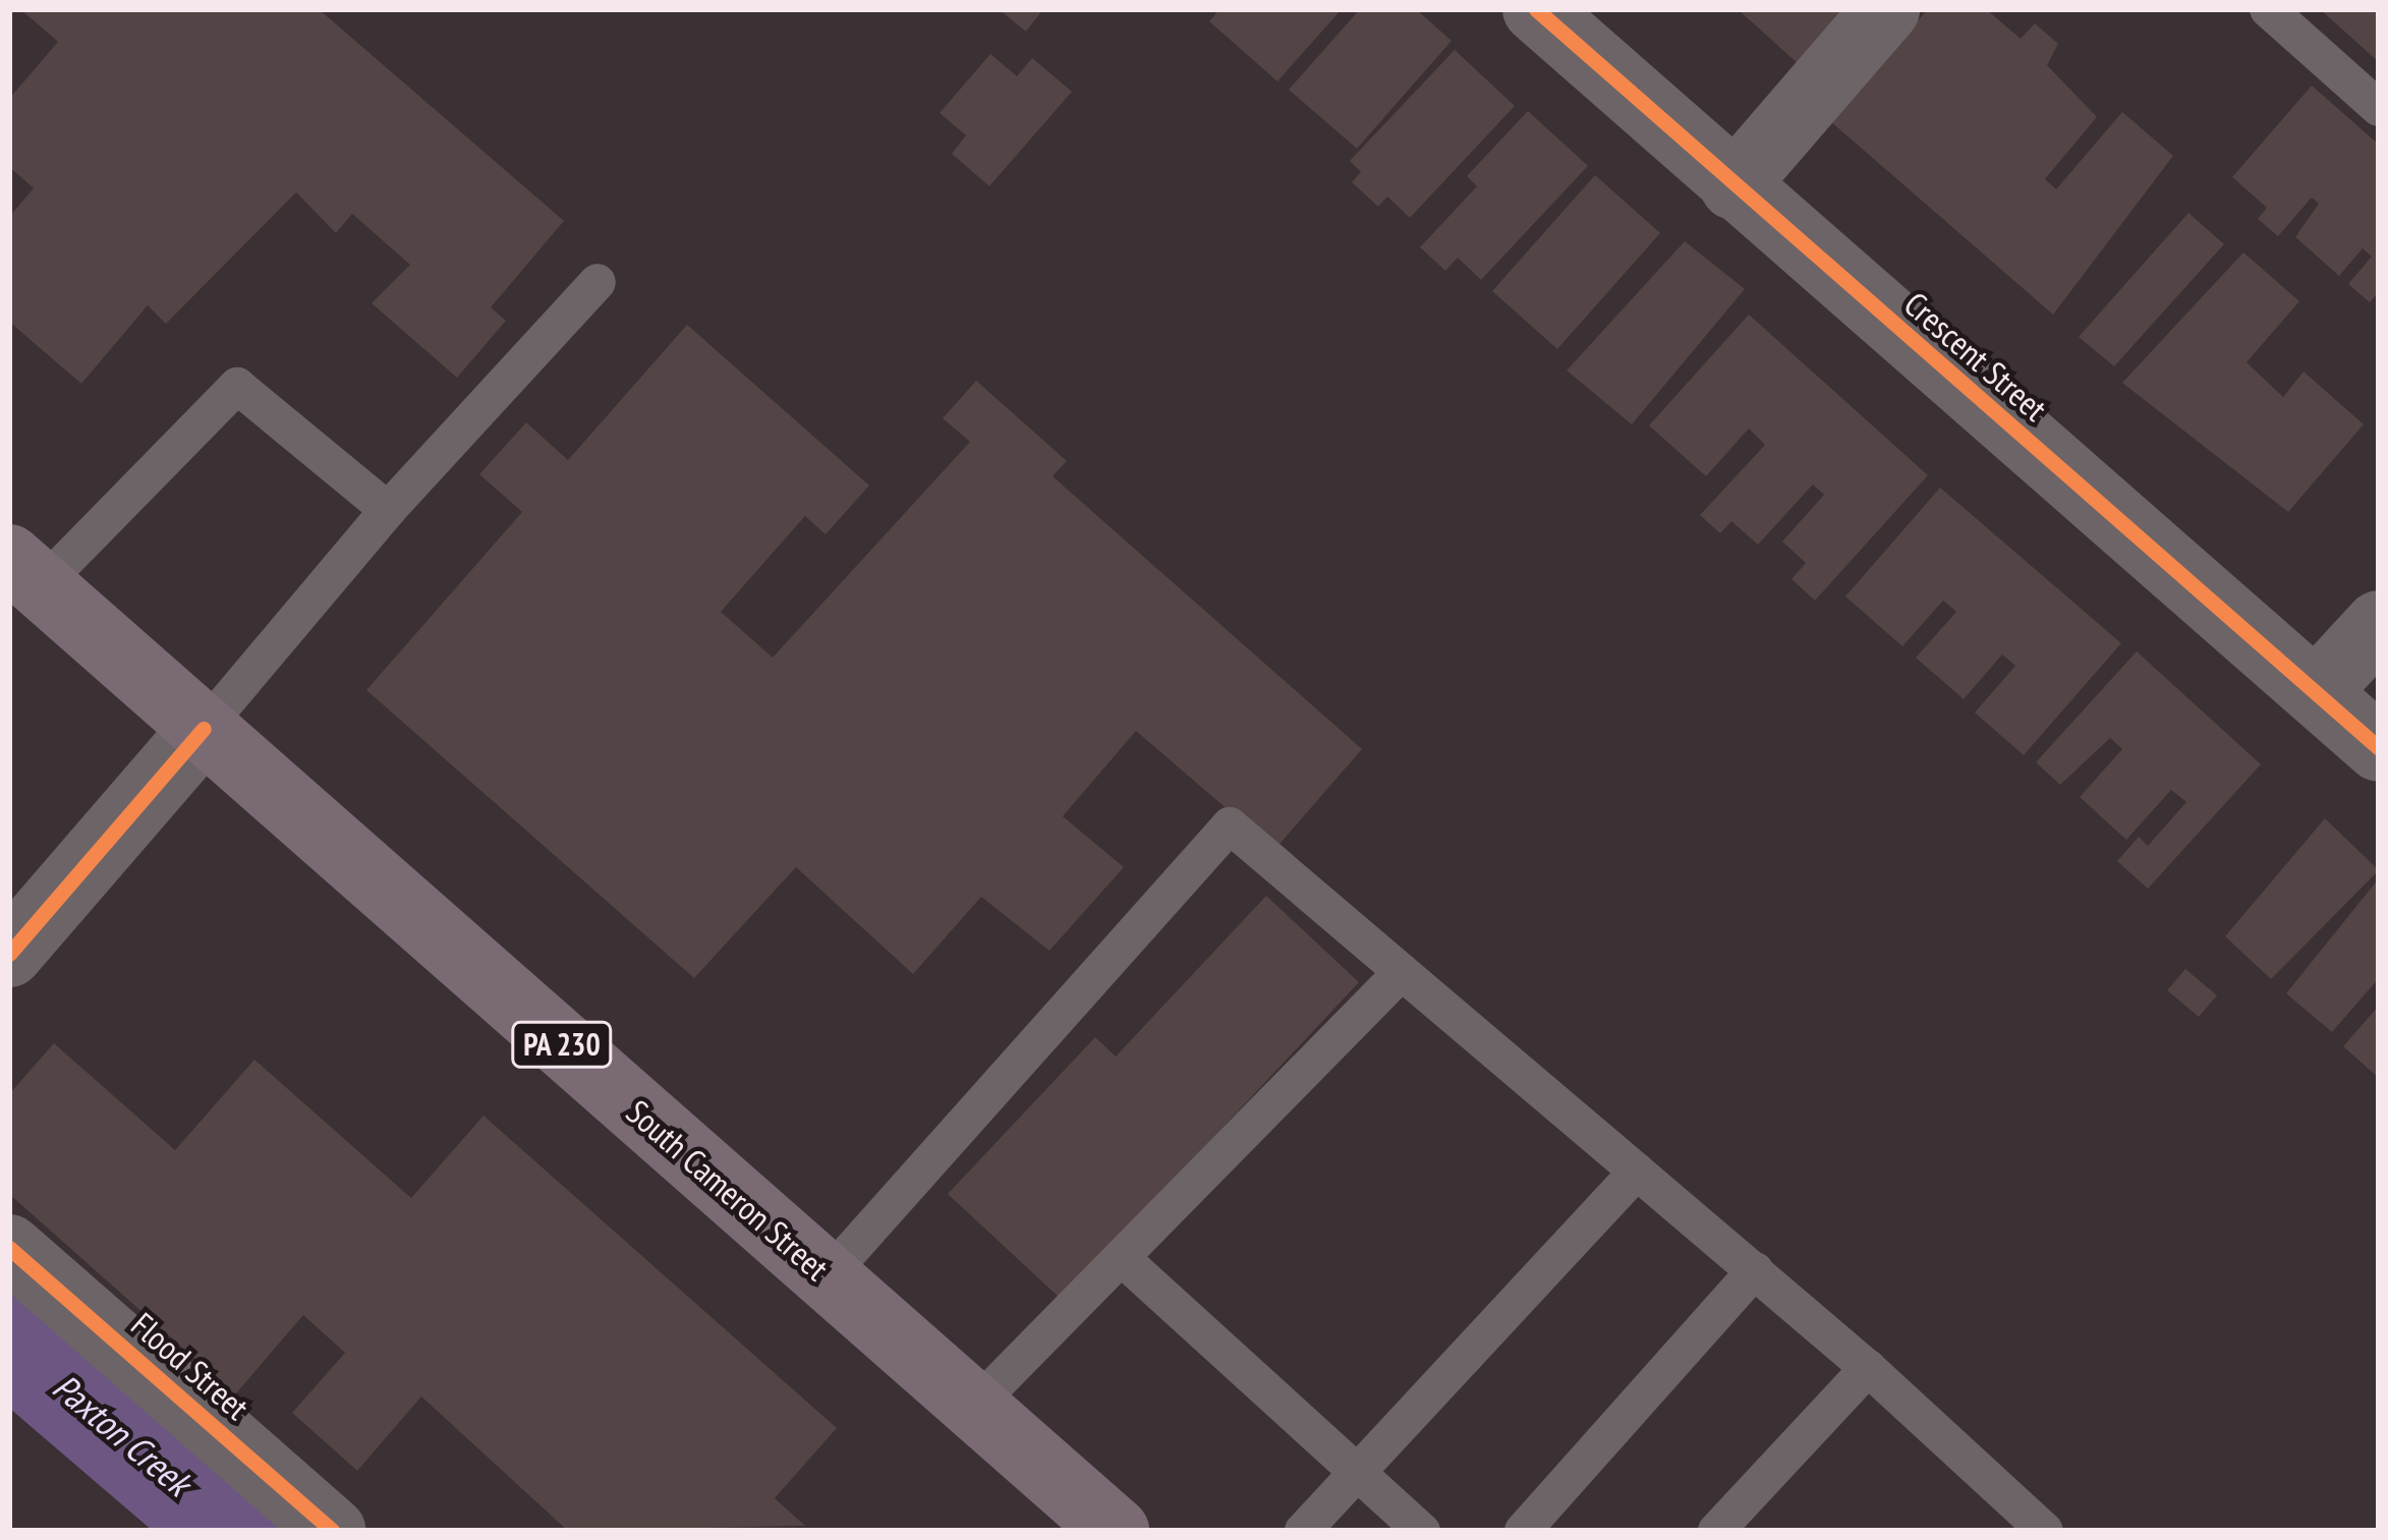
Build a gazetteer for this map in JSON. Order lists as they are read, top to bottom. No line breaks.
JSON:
{"streets":{"highway":["PA 230","South Cameron Street"],"street":["Crescent Street","Flood Street"]},"water":["Paxton Creek"]}
